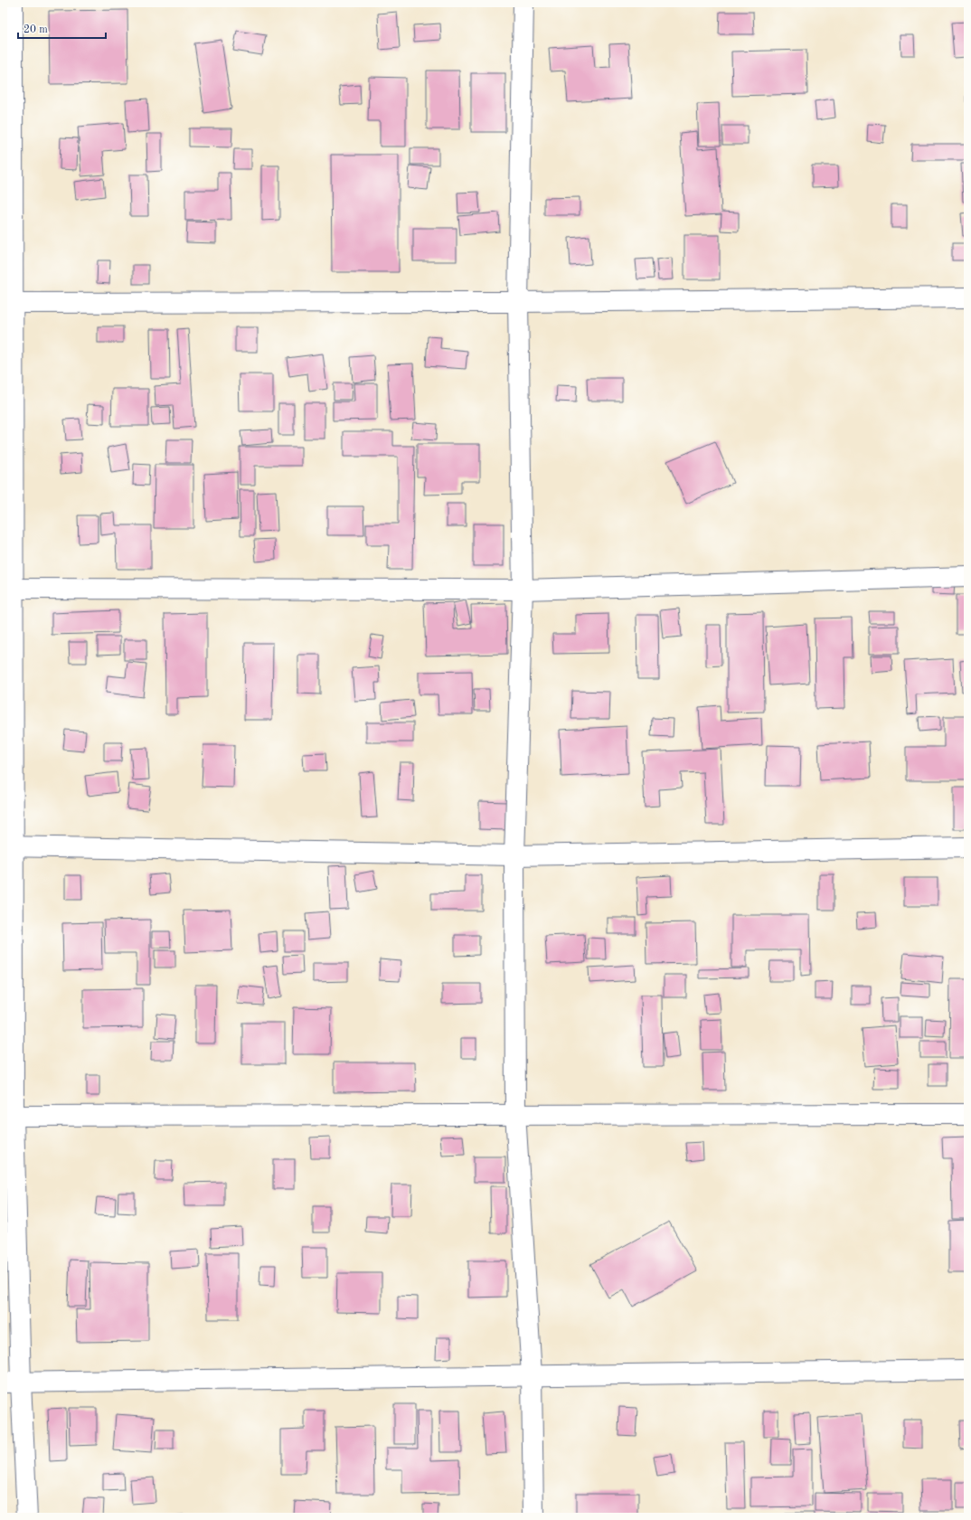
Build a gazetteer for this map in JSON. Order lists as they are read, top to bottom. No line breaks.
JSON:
{"scale_bar":"20 m"}
